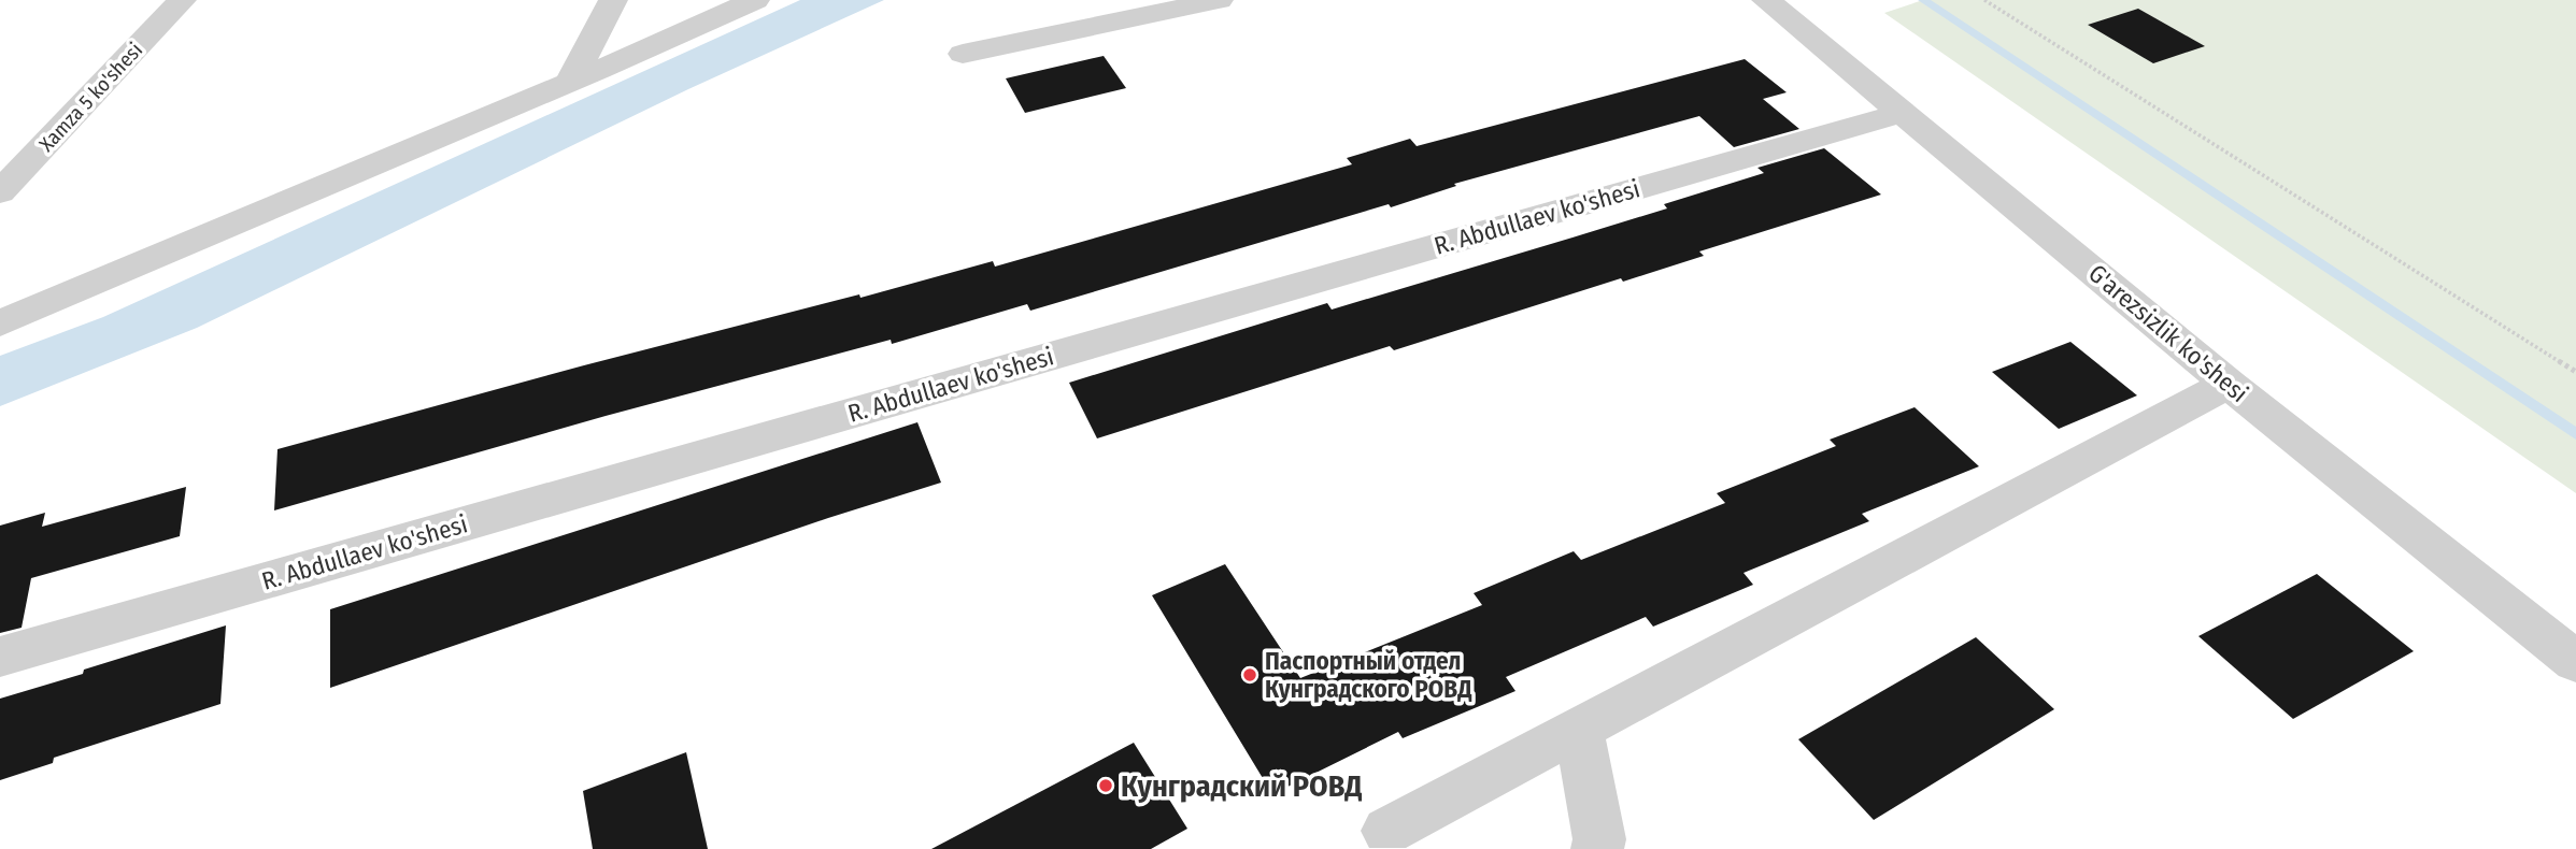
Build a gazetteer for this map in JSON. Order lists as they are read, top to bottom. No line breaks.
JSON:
{"streets":{"street":["Xamza 5 ko'shesi","R. Abdullaev ko'shesi","G'arezsizlik ko'shesi"]},"crossings":[["R. Abdullaev ko'shesi","G'arezsizlik ko'shesi"]],"places":["Паспортный отдел Кунградского РОВД","Кунградский РОВД"]}
